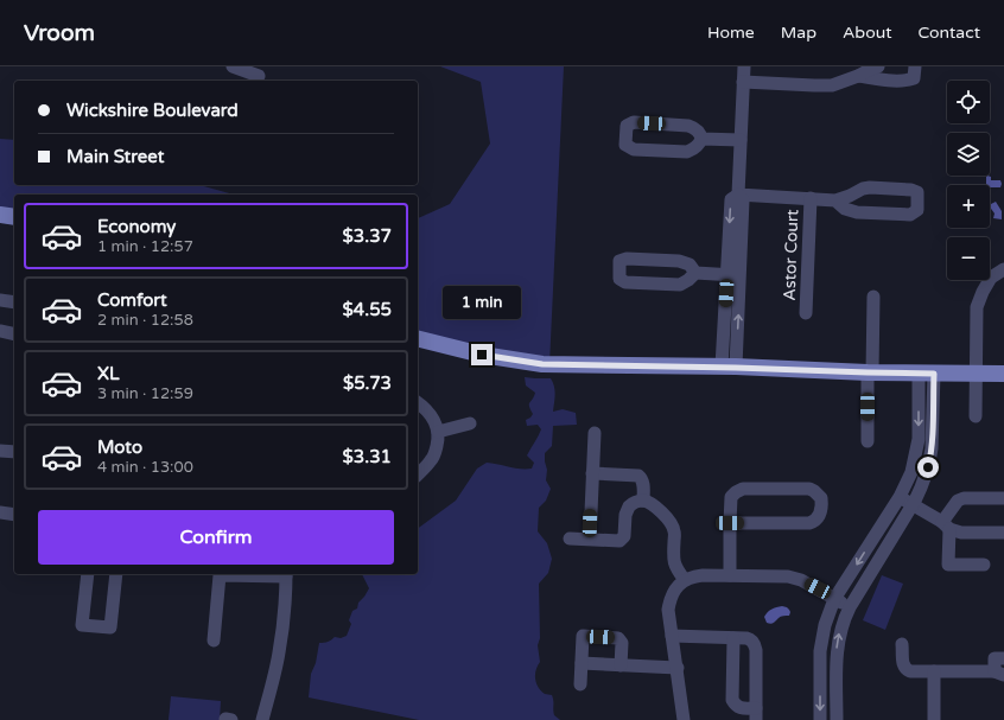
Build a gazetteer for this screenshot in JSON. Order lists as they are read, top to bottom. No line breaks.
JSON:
{"streets":{"street":["Astor Court"]},"page":{"header":"Vroom","nav":["Home","Map","About","Contact"],"map_buttons":["+","−"],"banner":["Wickshire Boulevard","Main Street"],"list":[{"name":"Economy","note":"1 min · 12:57","value":"$3.37"},{"name":"Comfort","note":"2 min · 12:58","value":"$4.55"},{"name":"XL","note":"3 min · 12:59","value":"$5.73"},{"name":"Moto","note":"4 min · 13:00","value":"$3.31"}],"bubble":"1 min","buttons":"Confirm"}}
